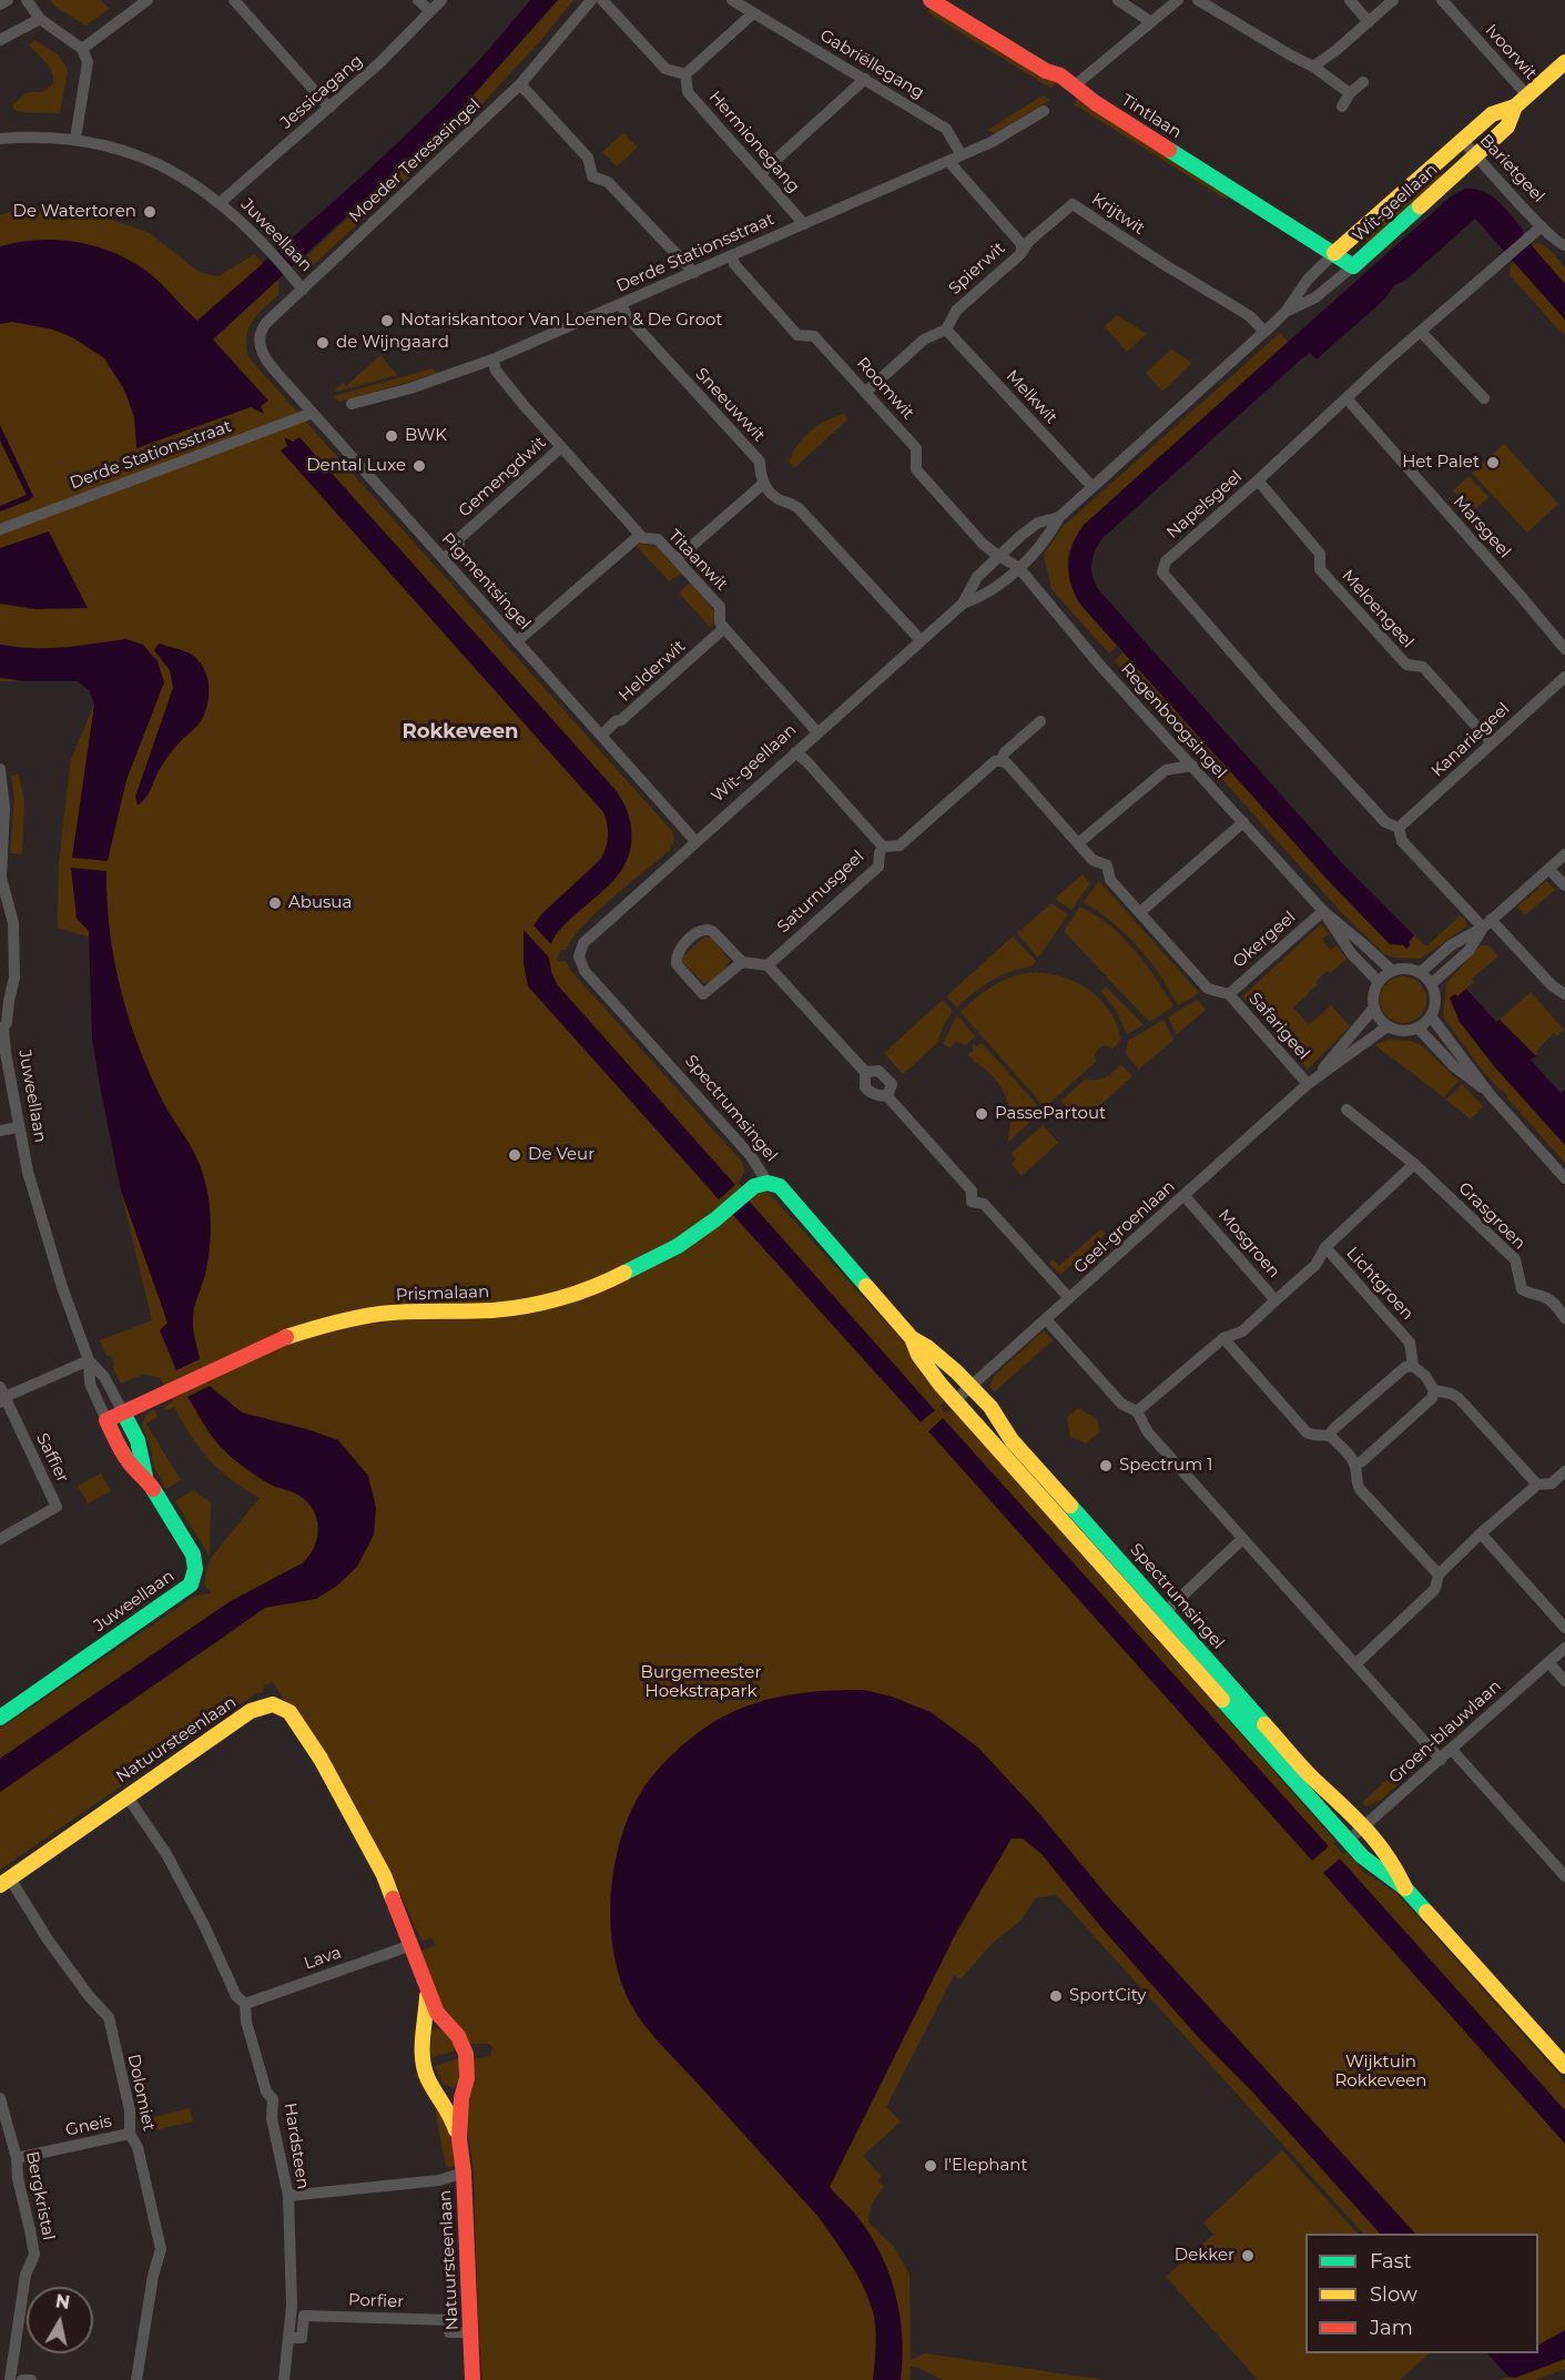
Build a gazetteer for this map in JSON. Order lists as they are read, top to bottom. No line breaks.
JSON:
{"streets":{"street":["Ivoorwit","Gabriëllegang","Jessicagang","Tintlaan","Hermionegang","Moeder Teresasingel","Barietgeel","Wit-geellaan","Krijtwit","Juweellaan","Derde Stationsstraat","Spierwit","Roomwit","Melkwit","Sneeuwwit","Gemengdwit","Napelsgeel","Marsgeel","Titaanwit","Pigmentsingel","Meloengeel","Helderwit","Regenboogsingel","Kanariegeel","Saturnusgeel","Okergeel","Safarigeel","Spectrumsingel","Grasgroen","Geel-groenlaan","Mosgroen","Lichtgroen","Prismalaan","Saffier","Groen-blauwlaan","Natuursteenlaan","Lava","Dolomiet","Gneis","Hardsteen","Bergkristal","Porfier"]},"crossings":[["Ivoorwit","Wit-geellaan"],["Gabriëllegang","Derde Stationsstraat"],["Jessicagang","Juweellaan"],["Tintlaan","Wit-geellaan"],["Hermionegang","Derde Stationsstraat"],["Moeder Teresasingel","Juweellaan"],["Moeder Teresasingel","Pigmentsingel"],["Barietgeel","Wit-geellaan"],["Barietgeel","Napelsgeel"],["Wit-geellaan","Krijtwit"],["Wit-geellaan","Roomwit"],["Wit-geellaan","Melkwit"],["Wit-geellaan","Titaanwit"],["Wit-geellaan","Pigmentsingel"],["Wit-geellaan","Regenboogsingel"],["Wit-geellaan","Saturnusgeel"],["Wit-geellaan","Spectrumsingel"],["Krijtwit","Spierwit"],["Juweellaan","Prismalaan"],["Derde Stationsstraat","Roomwit"],["Derde Stationsstraat","Sneeuwwit"],["Derde Stationsstraat","Titaanwit"],["Derde Stationsstraat","Pigmentsingel"],["Spierwit","Roomwit"],["Spierwit","Melkwit"],["Roomwit","Regenboogsingel"],["Gemengdwit","Titaanwit"],["Gemengdwit","Pigmentsingel"],["Napelsgeel","Marsgeel"],["Napelsgeel","Meloengeel"],["Napelsgeel","Kanariegeel"],["Titaanwit","Helderwit"],["Pigmentsingel","Helderwit"],["Meloengeel","Kanariegeel"],["Regenboogsingel","Okergeel"],["Regenboogsingel","Geel-groenlaan"],["Okergeel","Safarigeel"],["Safarigeel","Geel-groenlaan"],["Spectrumsingel","Geel-groenlaan"],["Spectrumsingel","Prismalaan"],["Spectrumsingel","Groen-blauwlaan"],["Geel-groenlaan","Mosgroen"],["Natuursteenlaan","Lava"],["Natuursteenlaan","Dolomiet"],["Natuursteenlaan","Hardsteen"],["Natuursteenlaan","Porfier"],["Lava","Hardsteen"],["Dolomiet","Gneis"],["Gneis","Bergkristal"],["Hardsteen","Porfier"]],"districts":["Rokkeveen"],"parks":["Burgemeester Hoekstrapark","Wijktuin Rokkeveen"],"places":["De Watertoren","Notariskantoor Van Loenen & De Groot","de Wijngaard","BWK","Het Palet","Dental Luxe","Abusua","PassePartout","De Veur","Spectrum 1","SportCity","l'Elephant","Dekker"],"legend":["Fast","Slow","Jam"],"north":"top"}
